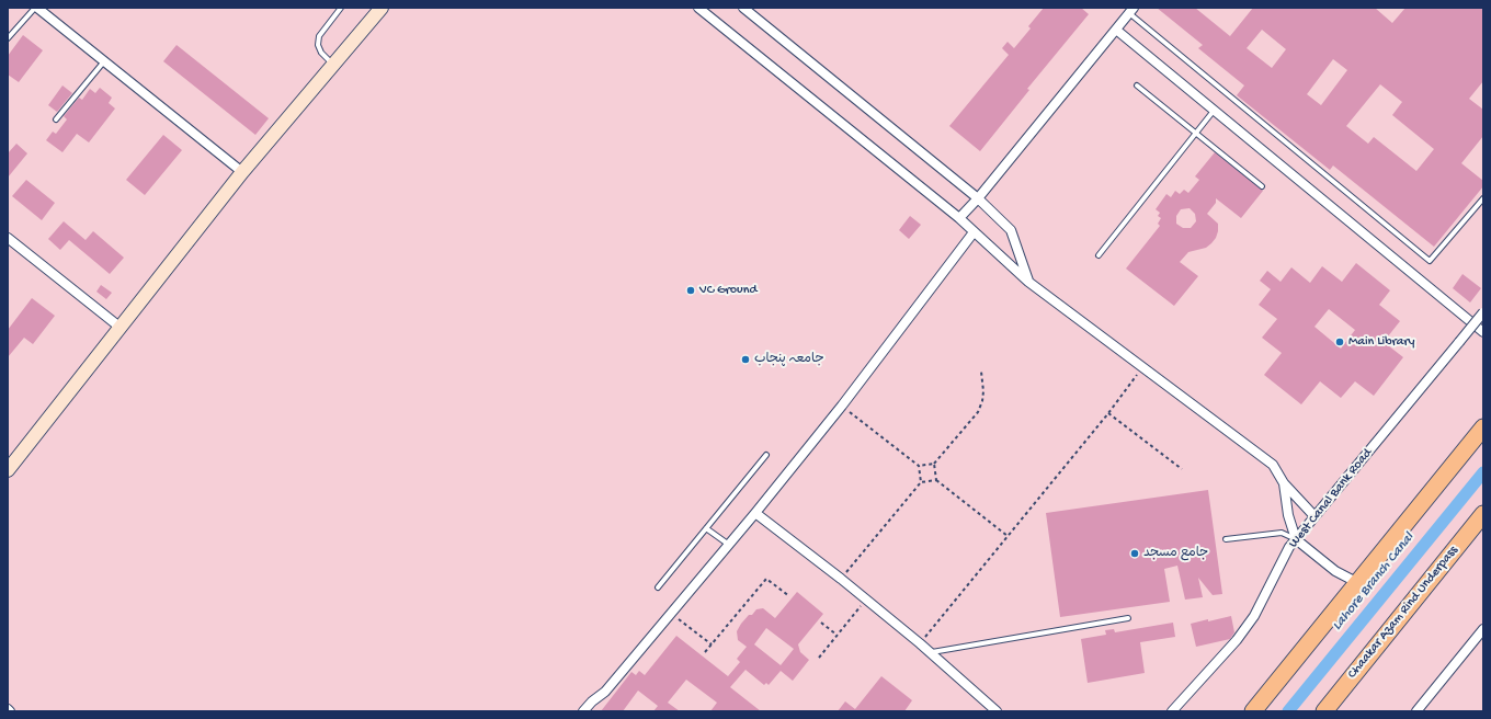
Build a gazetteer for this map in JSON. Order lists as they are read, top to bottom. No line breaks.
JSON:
{"streets":{"highway":["Chaakar Azam Rind Underpass"],"street":["West Canal Bank Road"]},"water":["Lahore Branch Canal"],"places":["VC Ground","Main Library","جامعہ پنجاب","جامع مسجد"]}
